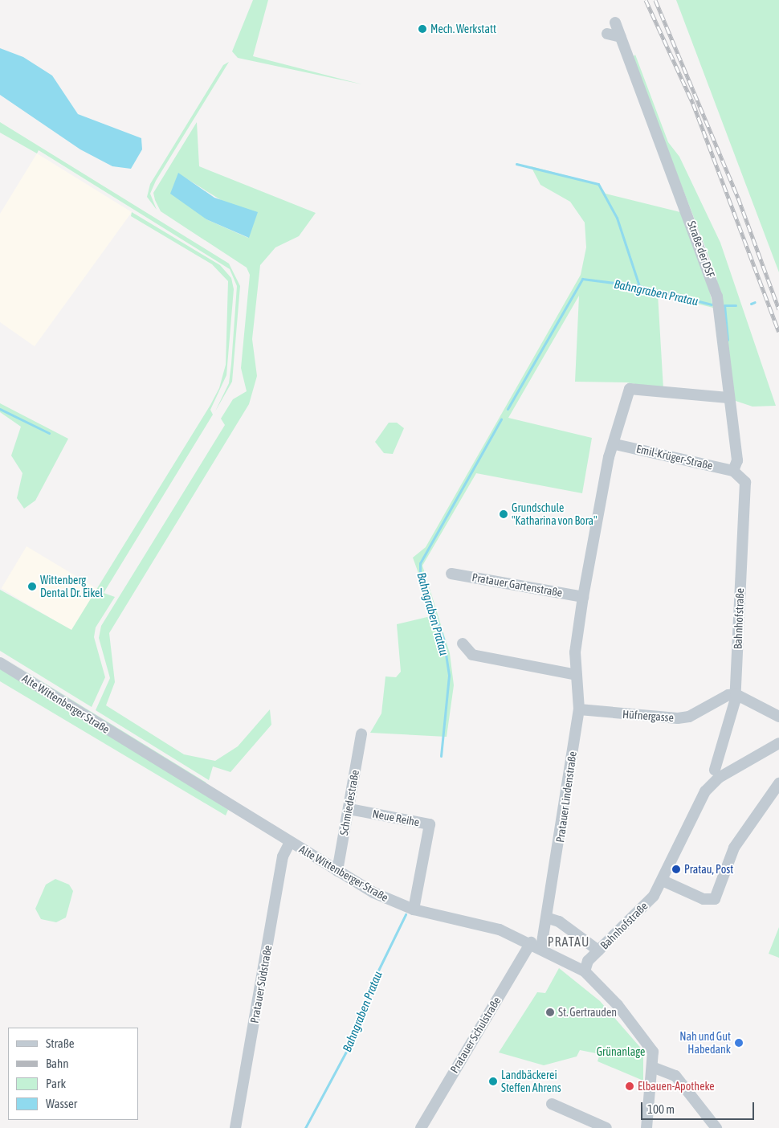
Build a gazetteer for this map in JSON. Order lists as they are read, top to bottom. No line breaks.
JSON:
{"streets":{"street":["Straße der DSF","Emil-Krüger-Straße","Pratauer Gartenstraße","Bahnhofstraße","Alte Wittenberger Straße","Hüfnergasse","Pratauer Lindenstraße","Schmiedestraße","Neue Reihe","Pratauer Südstraße","Pratauer Schulstraße"]},"crossings":[["Straße der DSF","Emil-Krüger-Straße"],["Straße der DSF","Bahnhofstraße"],["Straße der DSF","Pratauer Lindenstraße"],["Emil-Krüger-Straße","Bahnhofstraße"],["Emil-Krüger-Straße","Pratauer Lindenstraße"],["Pratauer Gartenstraße","Pratauer Lindenstraße"],["Bahnhofstraße","Alte Wittenberger Straße"],["Bahnhofstraße","Hüfnergasse"],["Alte Wittenberger Straße","Pratauer Lindenstraße"],["Alte Wittenberger Straße","Schmiedestraße"],["Alte Wittenberger Straße","Neue Reihe"],["Alte Wittenberger Straße","Pratauer Südstraße"],["Alte Wittenberger Straße","Pratauer Schulstraße"],["Hüfnergasse","Pratauer Lindenstraße"],["Schmiedestraße","Neue Reihe"]],"districts":["PRATAU"],"water":["Bahngraben Pratau"],"parks":["Grünanlage"],"places":["Mech. Werkstatt","Grundschule \"Katharina von Bora\"","Wittenberg Dental Dr. Eikel","Pratau, Post","St. Gertrauden","Nah und Gut Habedank","Landbäckerei Steffen Ahrens","Elbauen-Apotheke"],"legend":["Straße","Bahn","Park","Wasser"],"scale_bar":"100 m"}
